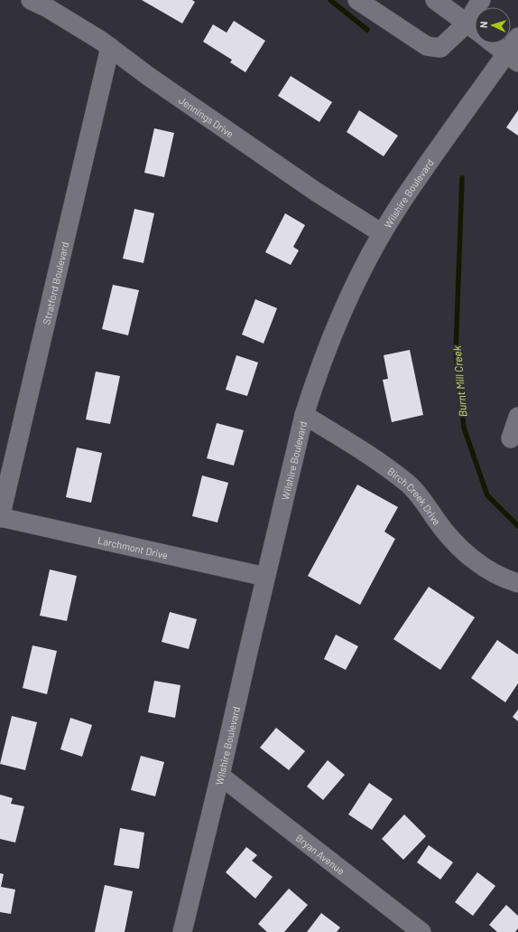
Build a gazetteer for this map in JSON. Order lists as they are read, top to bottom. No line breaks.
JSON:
{"streets":{"street":["Jennings Drive","Wilshire Boulevard","Stratford Boulevard","Birch Creek Drive","Larchmont Drive","Bryan Avenue"]},"crossings":[["Jennings Drive","Wilshire Boulevard"],["Jennings Drive","Stratford Boulevard"],["Wilshire Boulevard","Birch Creek Drive"],["Wilshire Boulevard","Larchmont Drive"],["Wilshire Boulevard","Bryan Avenue"],["Stratford Boulevard","Larchmont Drive"]],"water":["Burnt Mill Creek"],"north":"left"}
